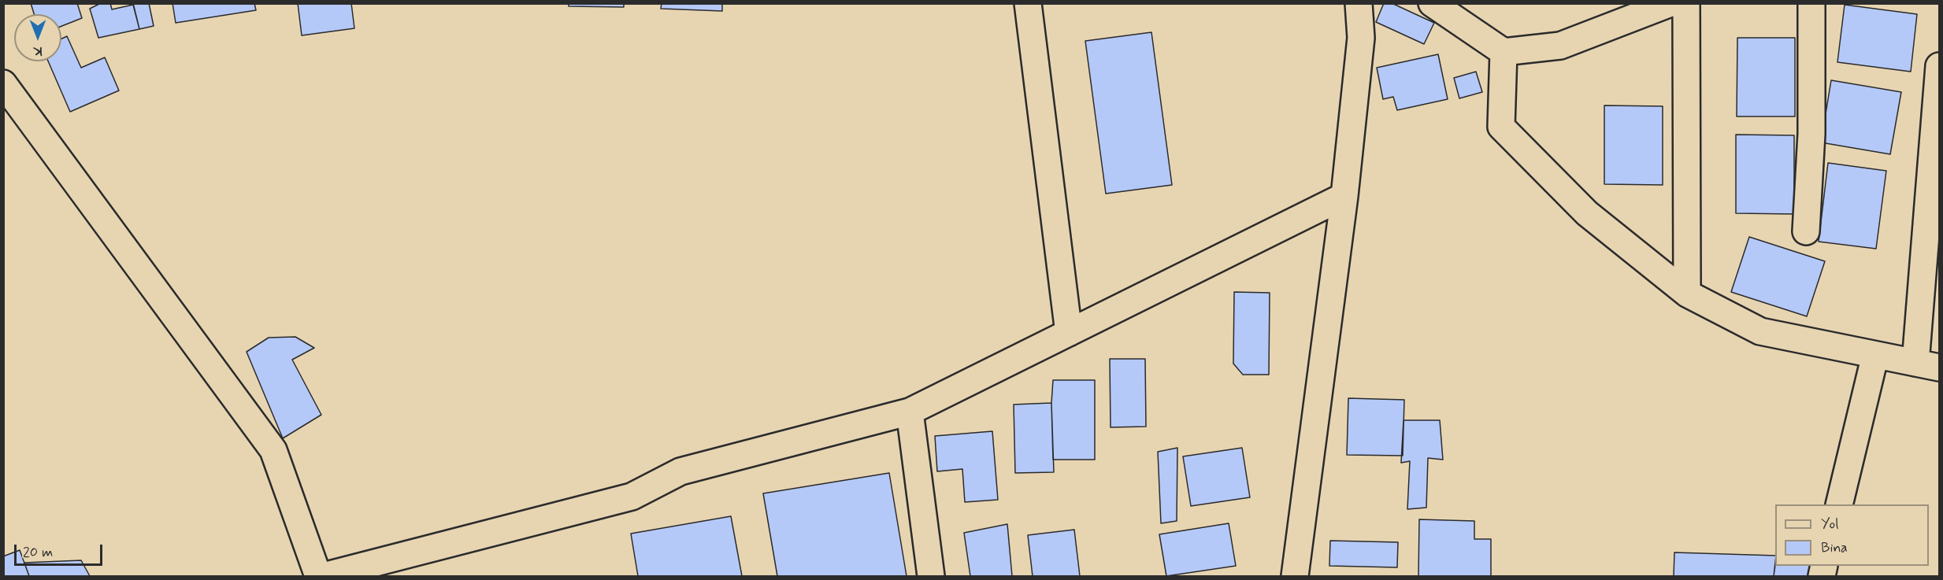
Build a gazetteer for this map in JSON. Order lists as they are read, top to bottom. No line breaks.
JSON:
{"legend":["Yol","Bina"],"scale_bar":"20 m","north":"bottom"}
